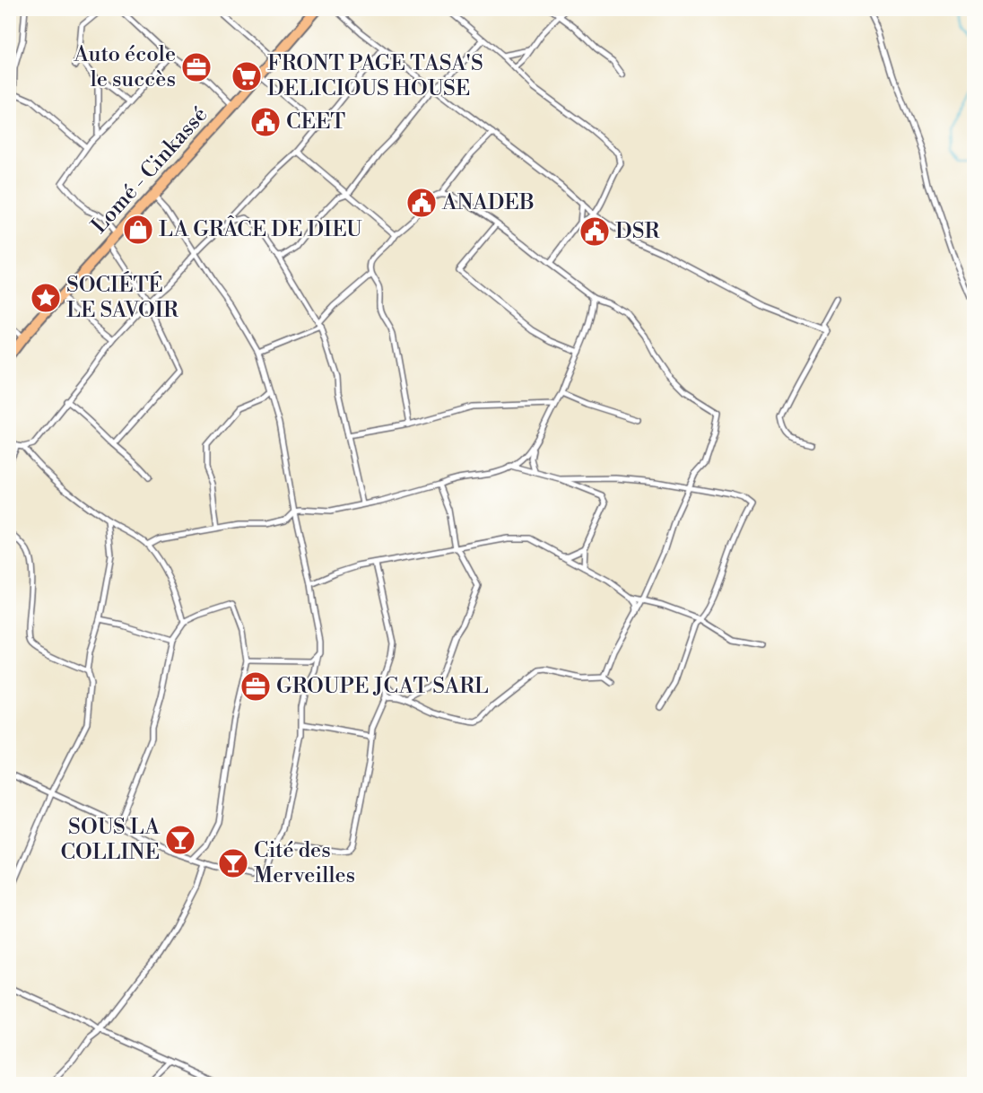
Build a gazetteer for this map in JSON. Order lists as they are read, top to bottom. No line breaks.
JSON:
{"streets":{"highway":["Lomé - Cinkassé"]},"places":{"office":["Auto école le succès","GROUPE JCAT SARL"],"supermarket":["FRONT PAGE TASA'S DELICIOUS HOUSE"],"public building":["CEET","ANADEB","DSR"],"shop":["LA GRÂCE DE DIEU"],"place":["SOCIÉTÉ LE SAVOIR"],"bar":["SOUS LA COLLINE","Cité des Merveilles"]}}
